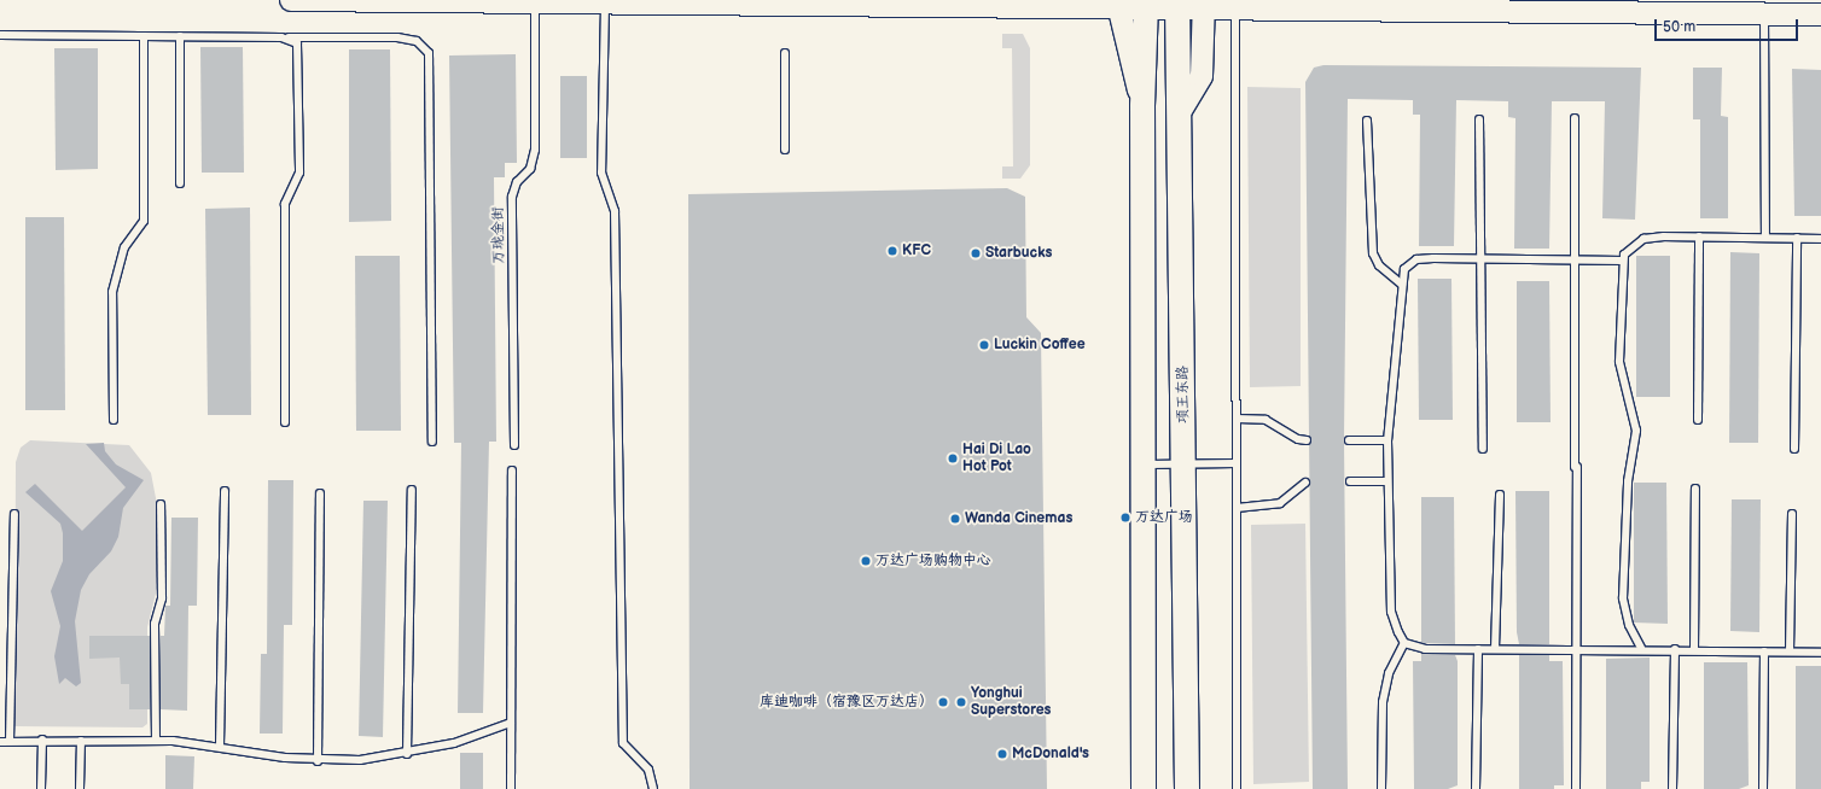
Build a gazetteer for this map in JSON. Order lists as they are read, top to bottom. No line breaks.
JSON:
{"streets":{"main road":["项王东路"],"lane":["万珑金街"]},"places":["KFC","Starbucks","Luckin Coffee","Hai Di Lao Hot Pot","万达广场","Wanda Cinemas","万达广场购物中心","库迪咖啡（宿豫区万达店）","Yonghui Superstores","McDonald's"],"scale_bar":"50 m"}
